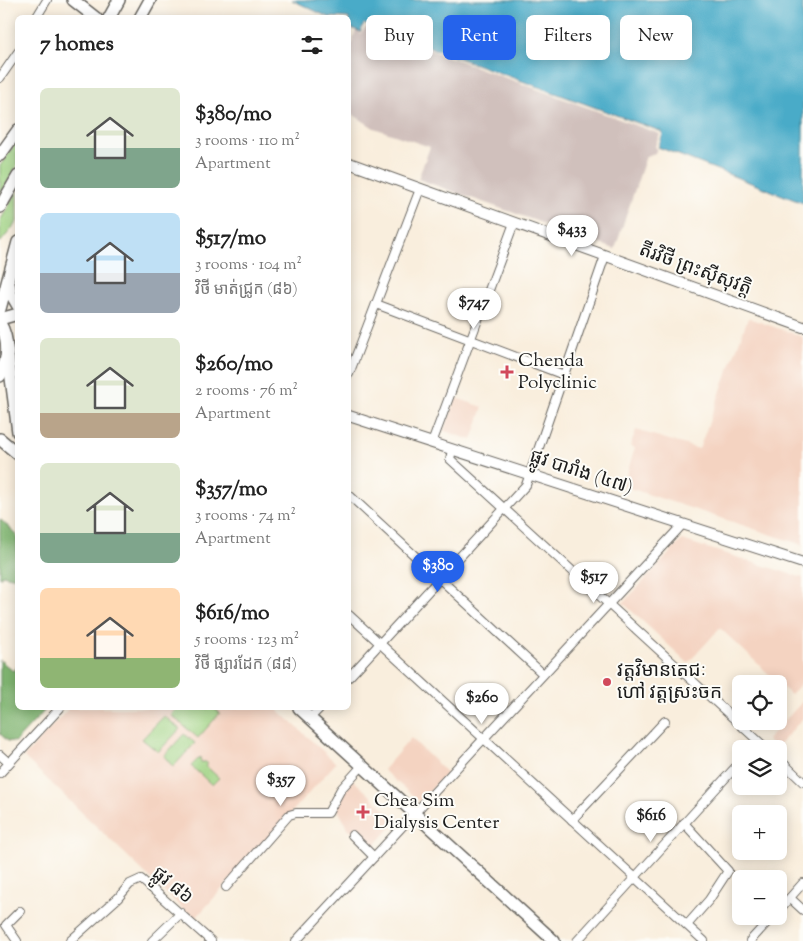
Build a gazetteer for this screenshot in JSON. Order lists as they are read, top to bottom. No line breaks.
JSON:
{"streets":{"main road":["តីរវិថី ព្រះស៊ីសុវត្តិ","ផ្លូវ បារាំង (៤៧)"],"street":["ផ្លូវ ៨៦"]},"places":{"health":["Chenda Polyclinic","Chea Sim Dialysis Center"],"other":["វត្តវិមានតេជៈ ហៅ វត្តស្រះចក"]},"page":{"chip":["Buy","Rent","Filters","New"],"heading":"7 homes","list":[{"name":"$380/mo","note":"3 rooms · 110 m² · Apartment"},{"name":"$517/mo","note":"3 rooms · 104 m² · វិថី មាត់ជ្រូក (៨៦)"},{"name":"$260/mo","note":"2 rooms · 76 m² · Apartment"},{"name":"$357/mo","note":"3 rooms · 74 m² · Apartment"},{"name":"$616/mo","note":"5 rooms · 123 m² · វិថី ផ្សារដែក (៨៨)"}],"price":["$433","$747","$380","$517","$260","$357","$616"],"map_buttons":["+","−"]}}
